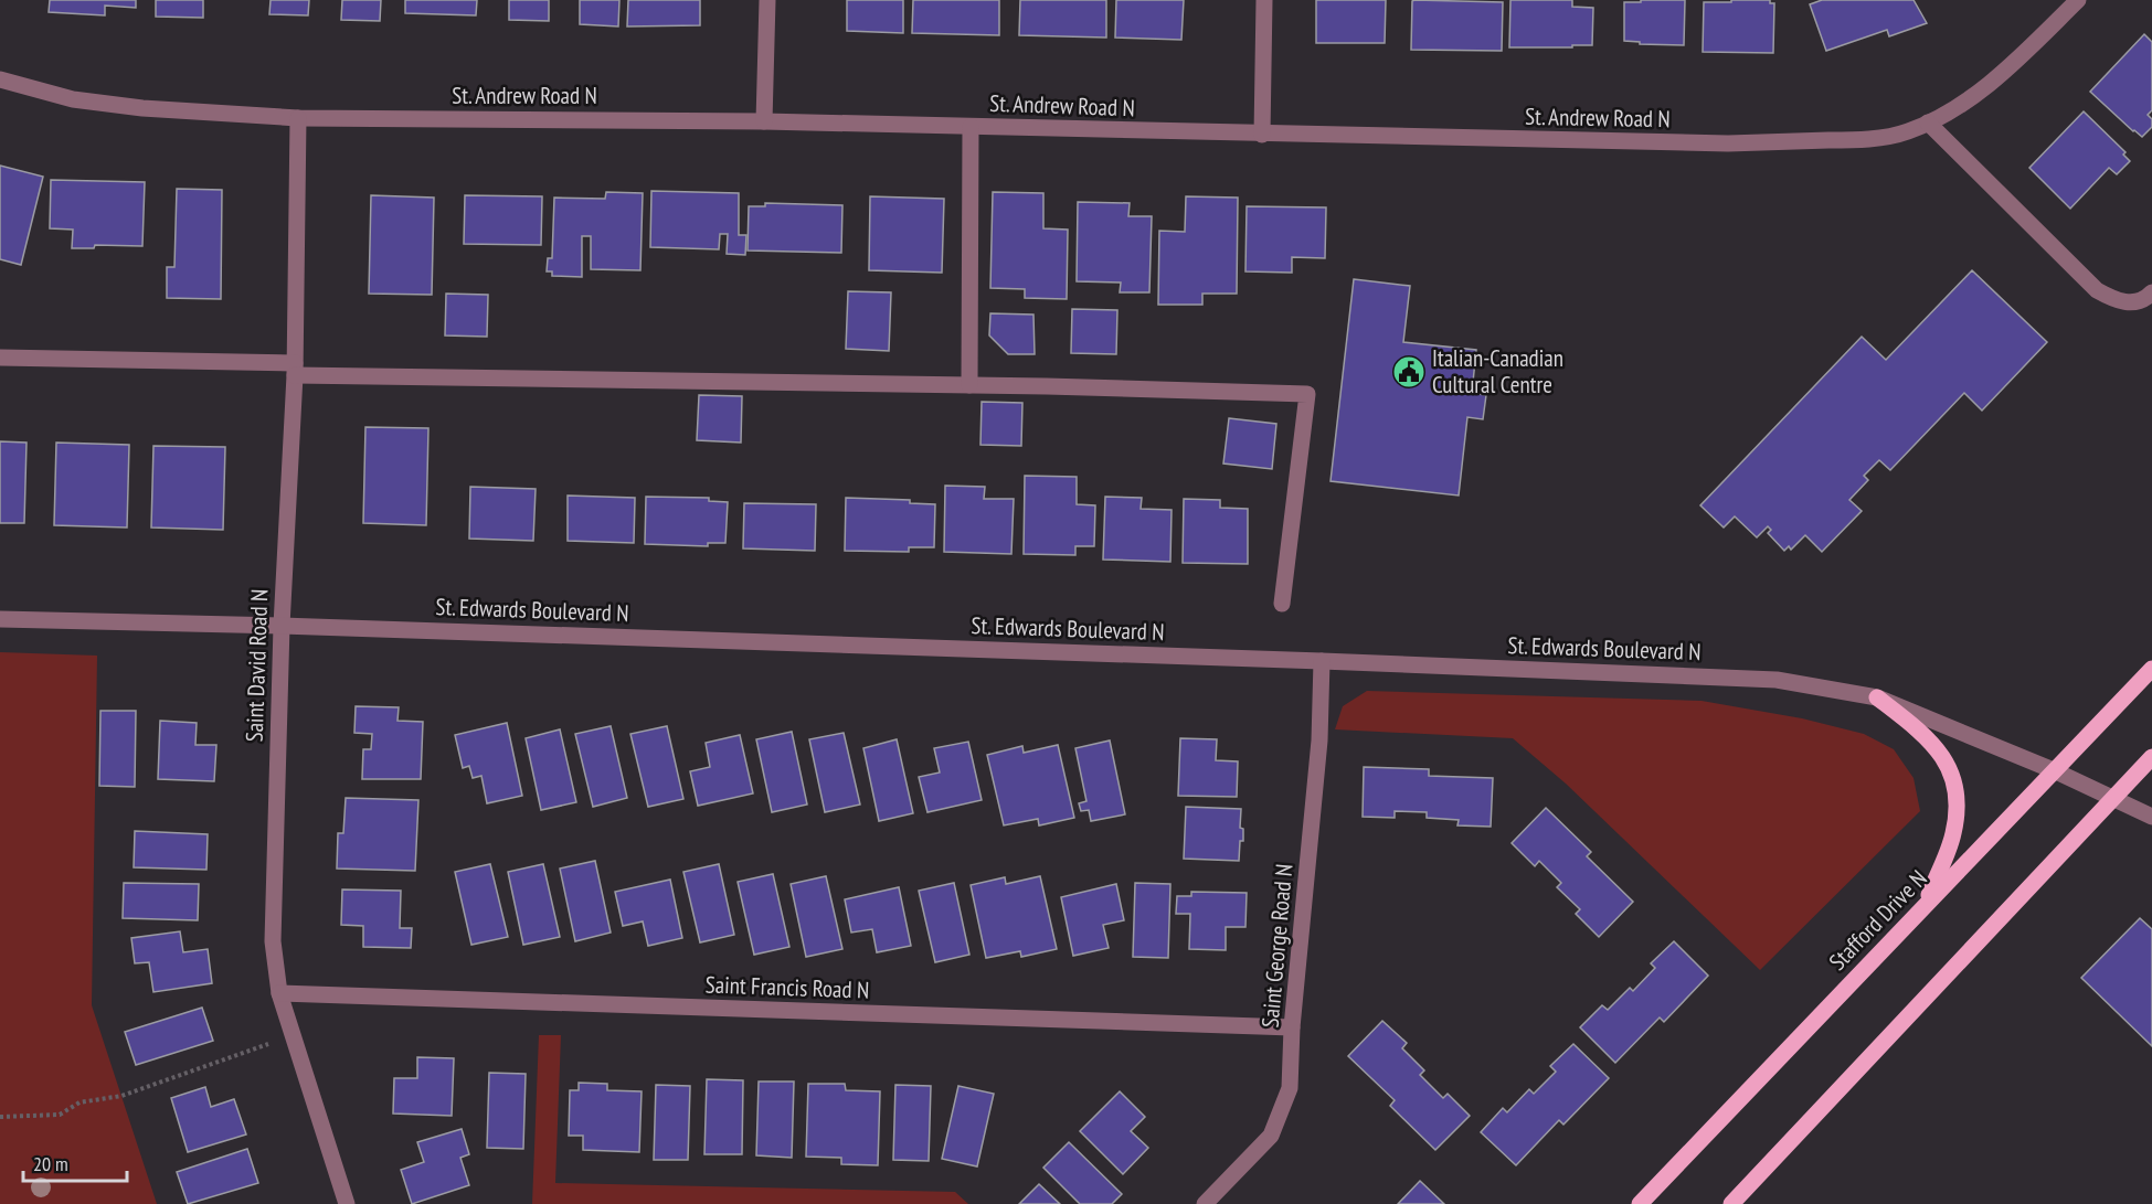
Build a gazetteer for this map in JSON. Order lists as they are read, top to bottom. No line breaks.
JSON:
{"streets":{"main road":["Stafford Drive N"],"street":["St. Andrew Road N","St. Edwards Boulevard N","Saint David Road N","Saint George Road N","Saint Francis Road N"]},"crossings":[["St. Andrew Road N","Saint David Road N"],["St. Edwards Boulevard N","Saint David Road N"],["St. Edwards Boulevard N","Stafford Drive N"],["St. Edwards Boulevard N","Saint George Road N"],["Saint David Road N","Saint Francis Road N"],["Saint George Road N","Saint Francis Road N"]],"places":{"public building":["Italian-Canadian Cultural Centre"]},"scale_bar":"20 m"}
